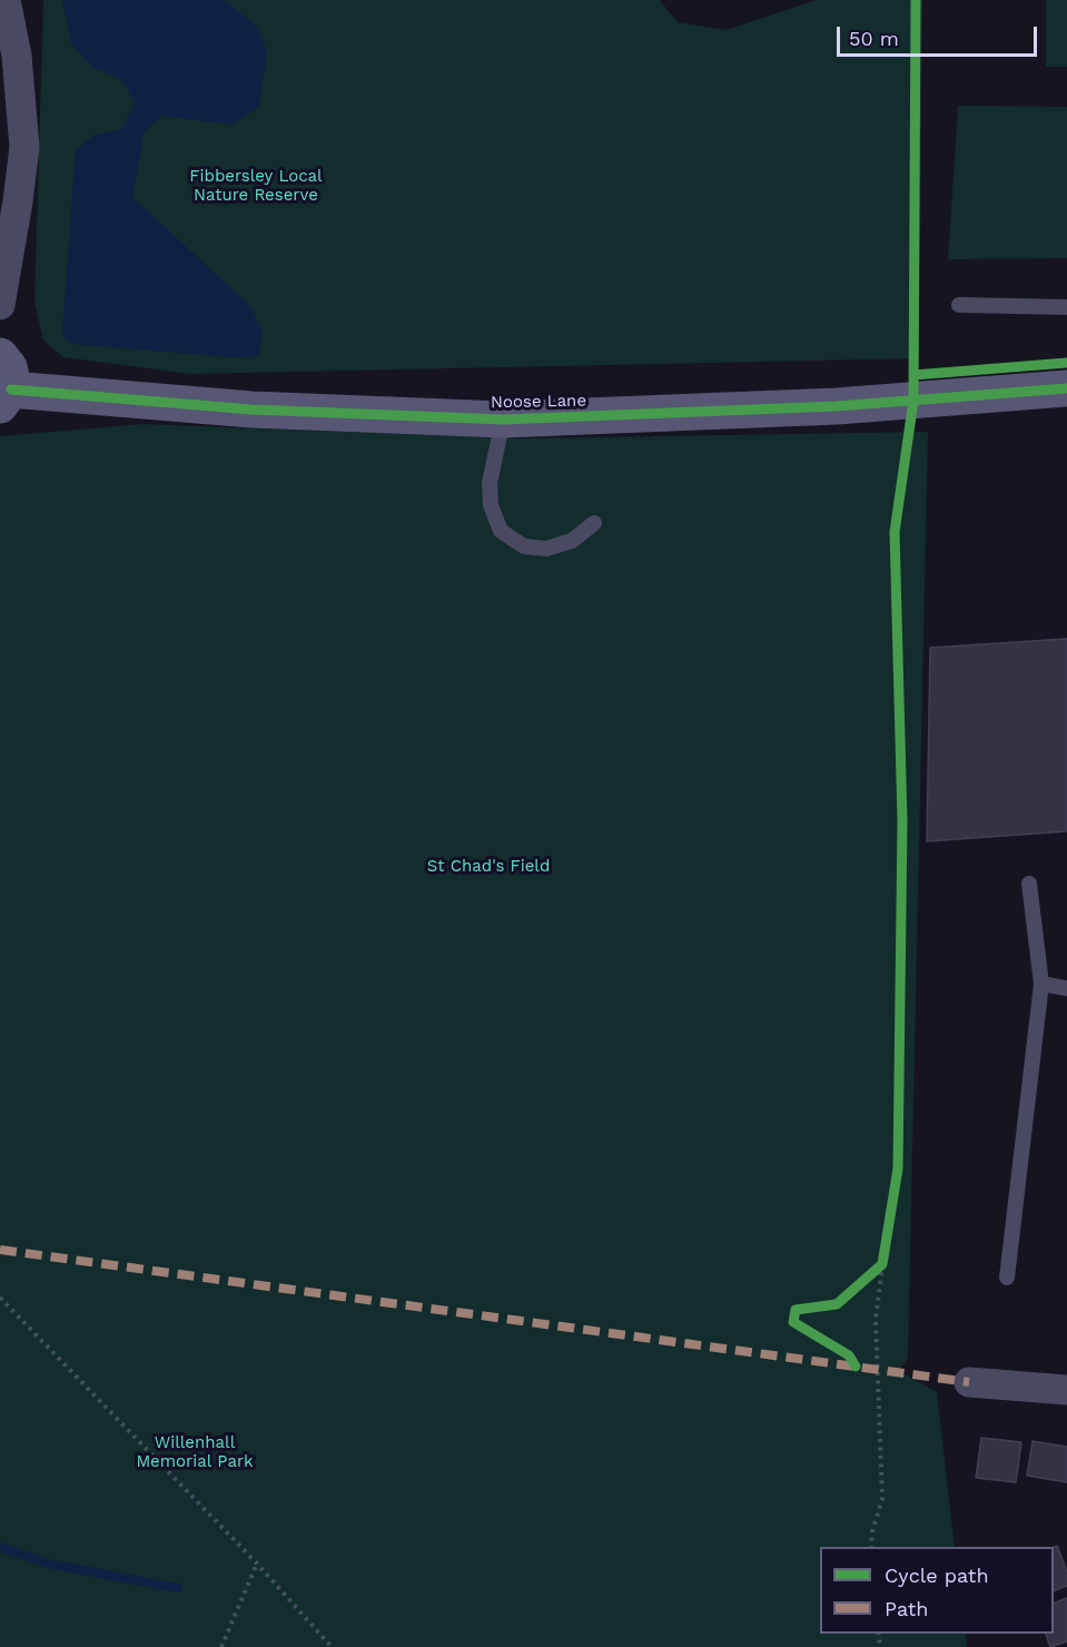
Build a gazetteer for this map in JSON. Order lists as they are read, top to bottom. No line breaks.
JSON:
{"streets":{"street":["Noose Lane"]},"parks":["Fibbersley Local Nature Reserve","St Chad's Field","Willenhall Memorial Park"],"legend":["Cycle path","Path"],"scale_bar":"50 m"}
